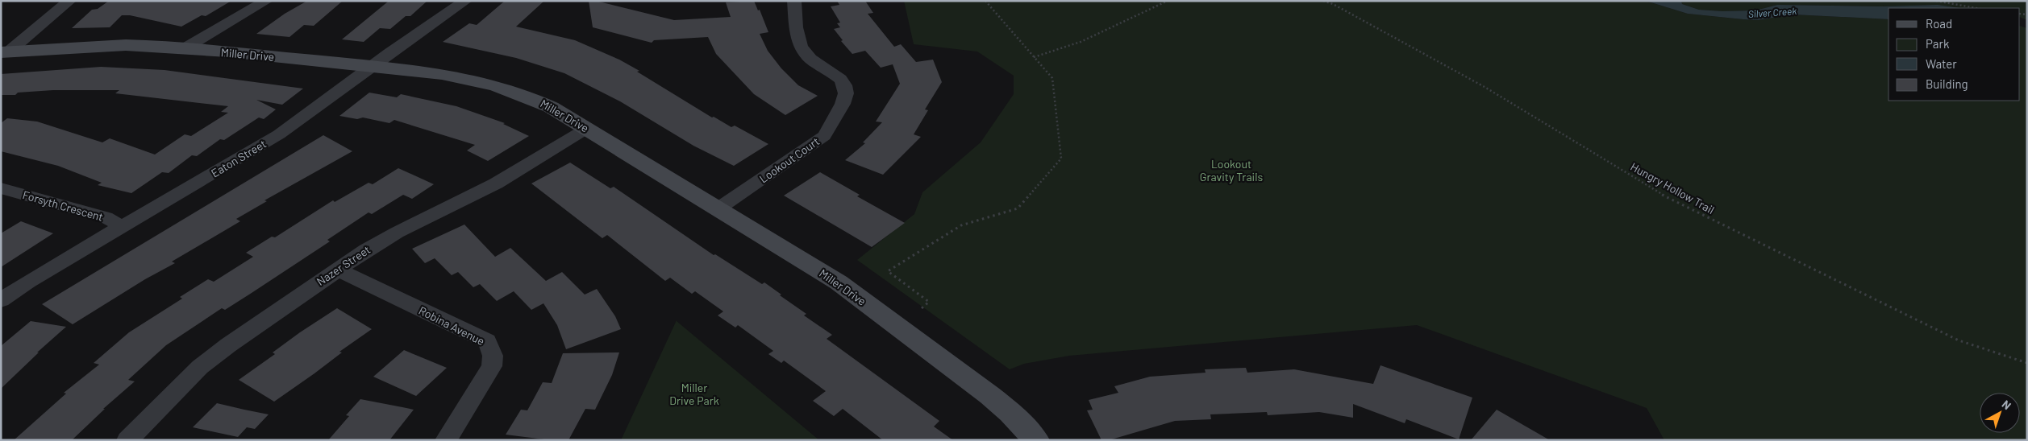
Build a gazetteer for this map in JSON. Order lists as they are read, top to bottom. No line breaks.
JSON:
{"streets":{"street":["Miller Drive","Eaton Street","Lookout Court","Forsyth Crescent","Nazer Street","Robina Avenue"],"path":["Hungry Hollow Trail"]},"crossings":[["Miller Drive","Eaton Street"],["Miller Drive","Lookout Court"],["Miller Drive","Nazer Street"],["Eaton Street","Forsyth Crescent"],["Nazer Street","Robina Avenue"]],"water":["Silver Creek"],"parks":["Lookout Gravity Trails","Miller Drive Park"],"legend":["Road","Park","Water","Building"],"north":"top right"}
